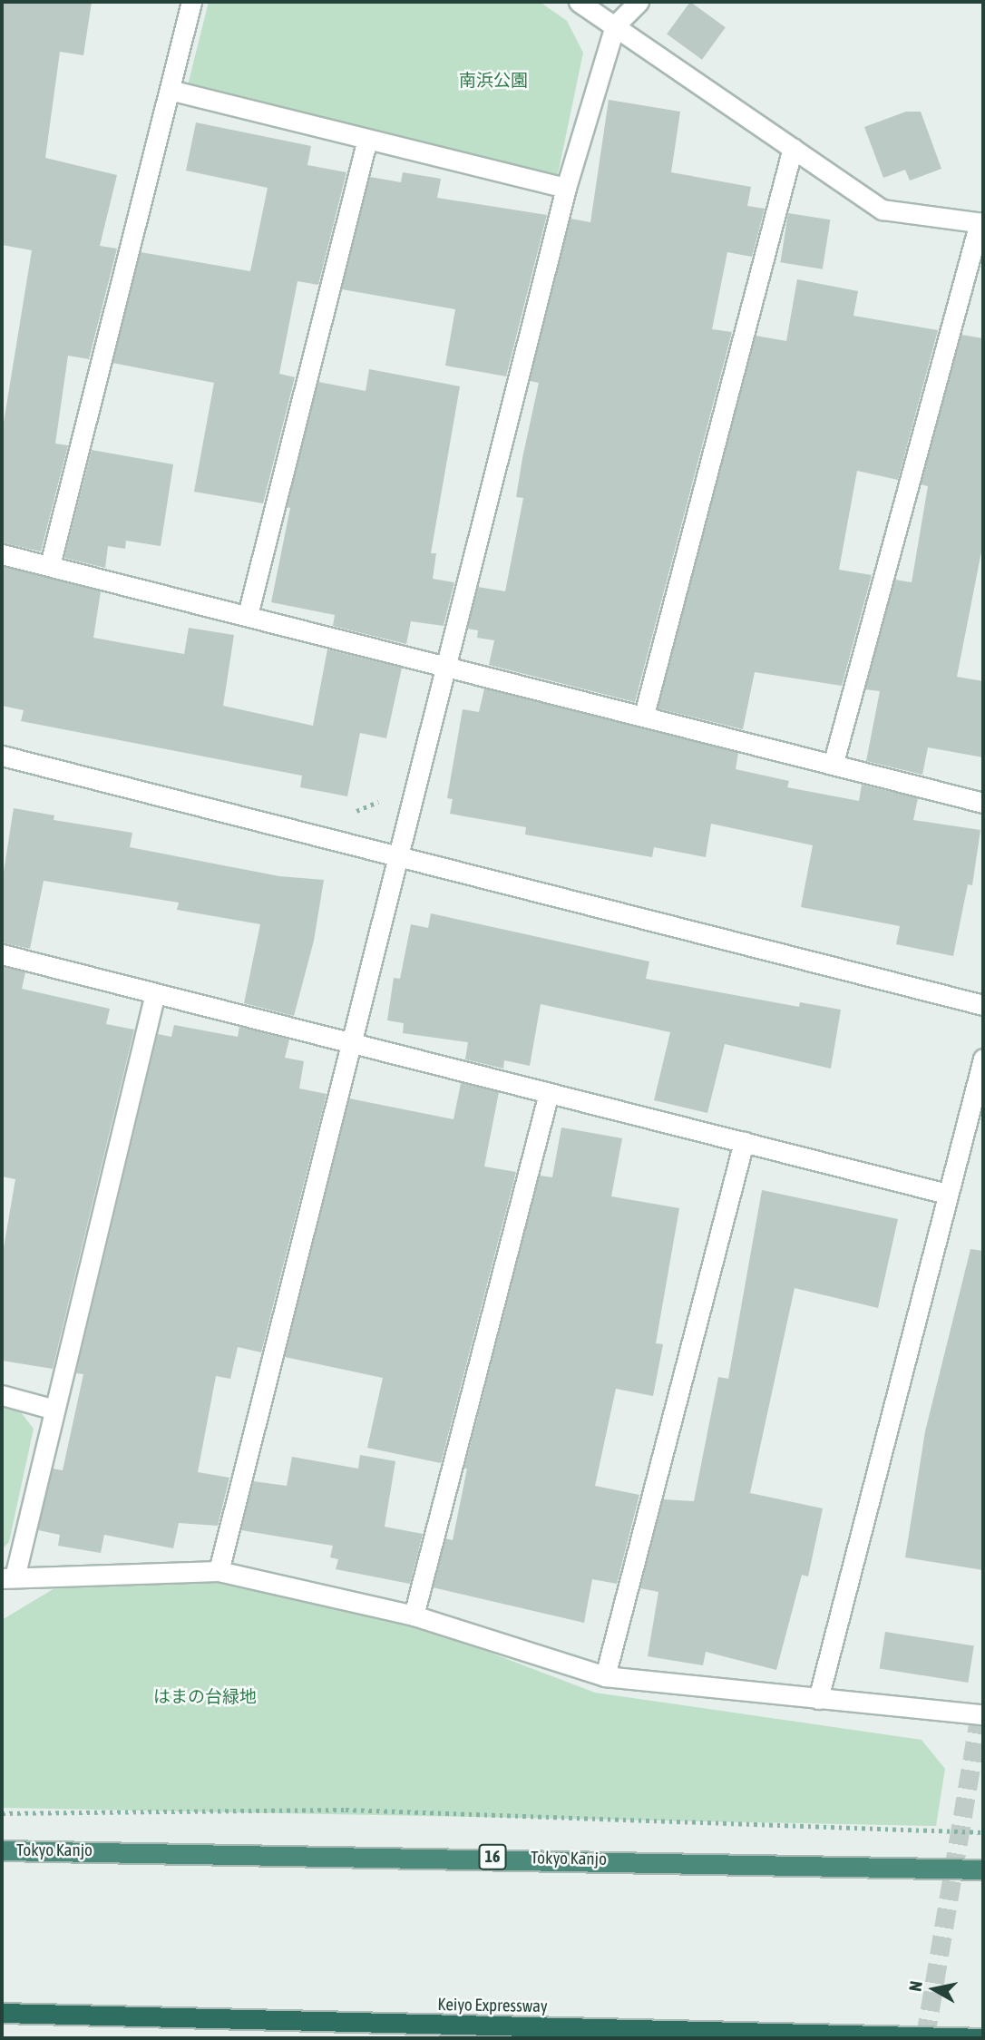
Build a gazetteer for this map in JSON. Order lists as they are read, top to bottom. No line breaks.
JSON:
{"streets":{"highway":["Tokyo Kanjo","16","Keiyo Expressway"]},"parks":["南浜公園","はまの台緑地"],"north":"left"}
